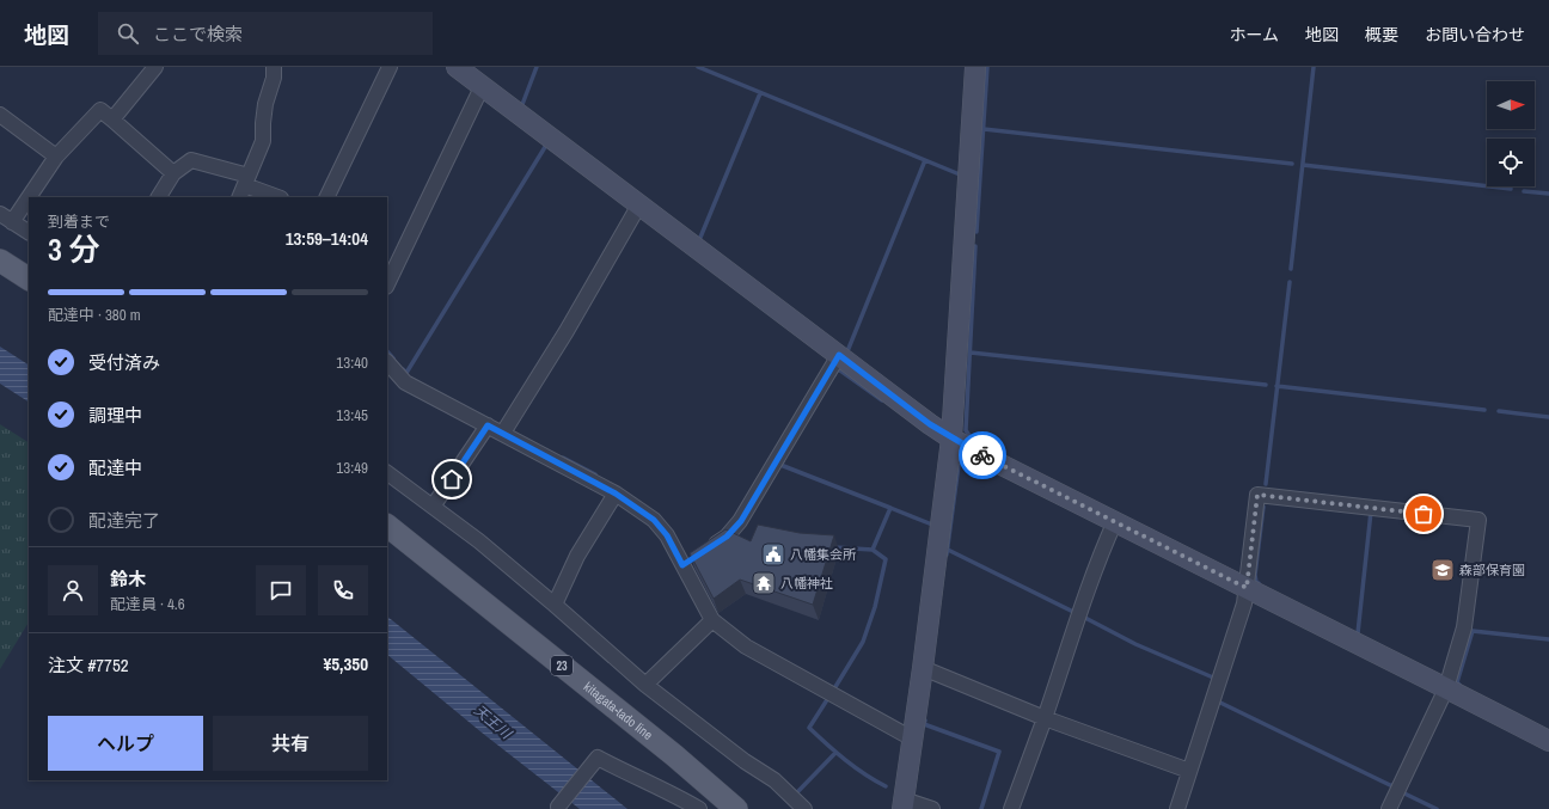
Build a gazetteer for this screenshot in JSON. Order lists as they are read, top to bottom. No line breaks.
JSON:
{"streets":{"main road":["23","kitagata-tado line"]},"water":["天王川"],"places":{"public building":["八幡集会所"],"school or university":["森部保育園"],"temple":["八幡神社"]},"north":"right","page":{"header":"地図","search":"ここで検索","nav":["ホーム","地図","概要","お問い合わせ"],"heading":["3 分","到着まで","13:59–14:04"],"panel":["鈴木","配達員 · 4.6","注文 #7752","¥5,350"],"bar":"配達中 · 380 m","list":[["受付済み","13:40"],["調理中","13:45"],["配達中","13:49"],"配達完了"],"buttons":["ヘルプ","共有"]}}
